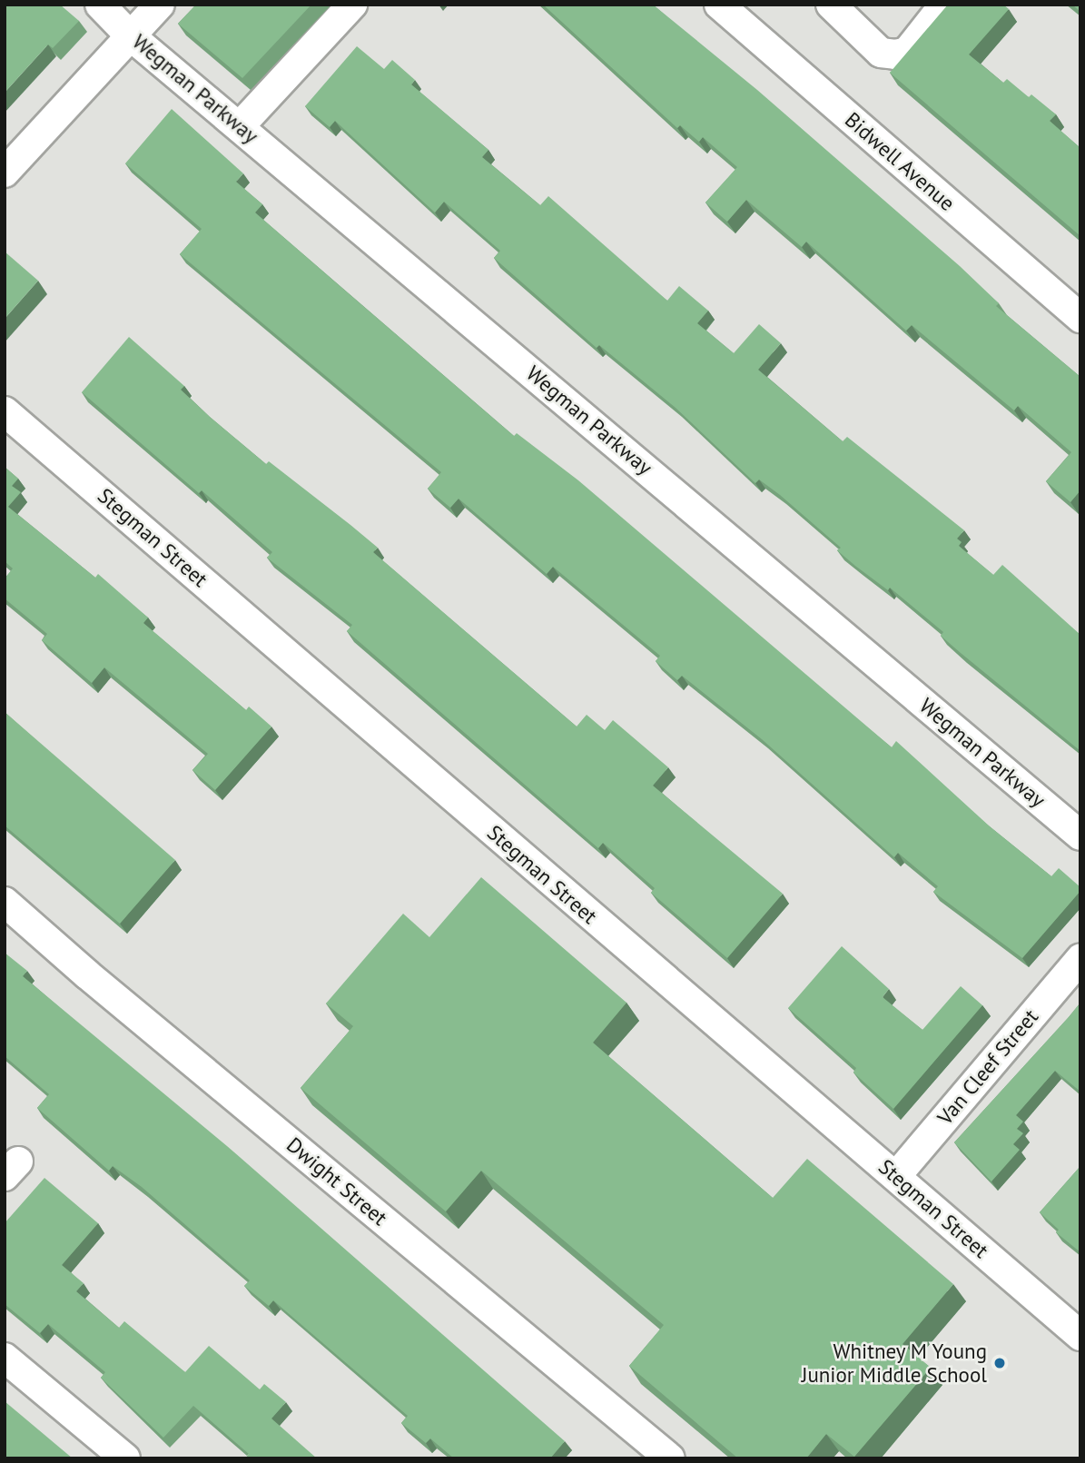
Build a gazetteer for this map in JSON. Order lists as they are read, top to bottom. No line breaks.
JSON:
{"streets":{"street":["Wegman Parkway","Bidwell Avenue","Stegman Street","Van Cleef Street","Dwight Street"]},"crossings":[["Stegman Street","Van Cleef Street"]],"places":["Whitney M Young Junior Middle School"]}
